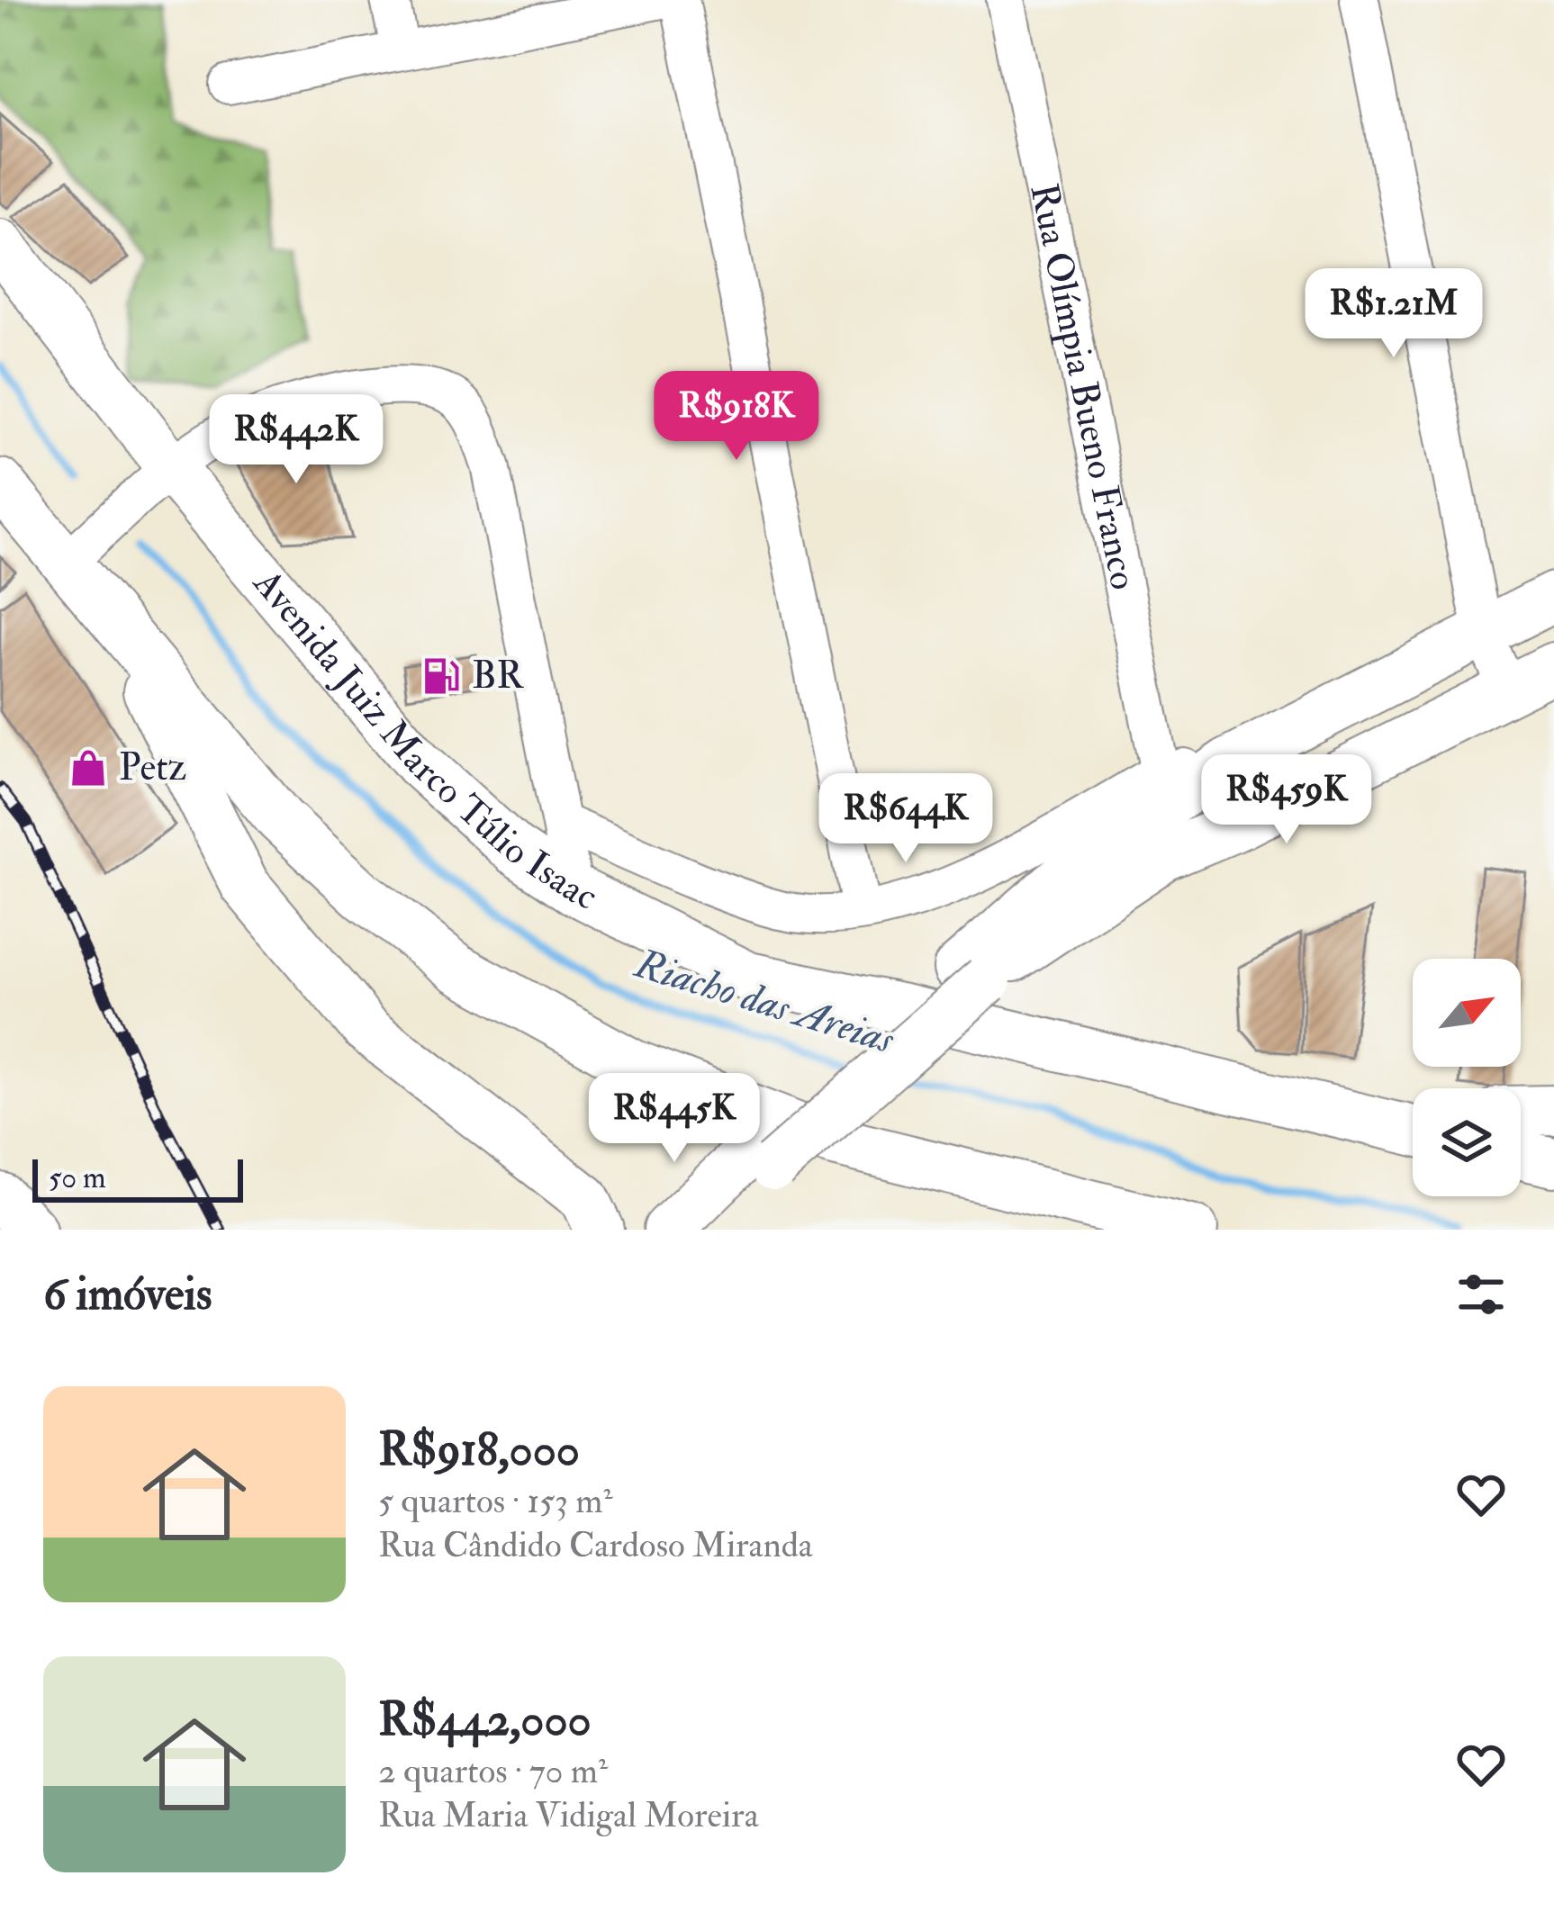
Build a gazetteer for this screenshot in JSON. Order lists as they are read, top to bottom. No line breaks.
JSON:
{"streets":{"main road":["Avenida Juiz Marco Túlio Isaac"],"street":["Rua Olímpia Bueno Franco"]},"water":["Riacho das Areias"],"places":{"fuel station":["BR"],"shop":["Petz"]},"scale_bar":"50 m","north":"top right","page":{"price":["R$1.21M","R$918K","R$442K","R$459K","R$644K","R$445K"],"scale":"50 m","heading":"6 imóveis","list":[{"name":"R$918,000","note":"5 quartos · 153 m² · Rua Cândido Cardoso Miranda"},{"name":"R$442,000","note":"2 quartos · 70 m² · Rua Maria Vidigal Moreira"}]}}
